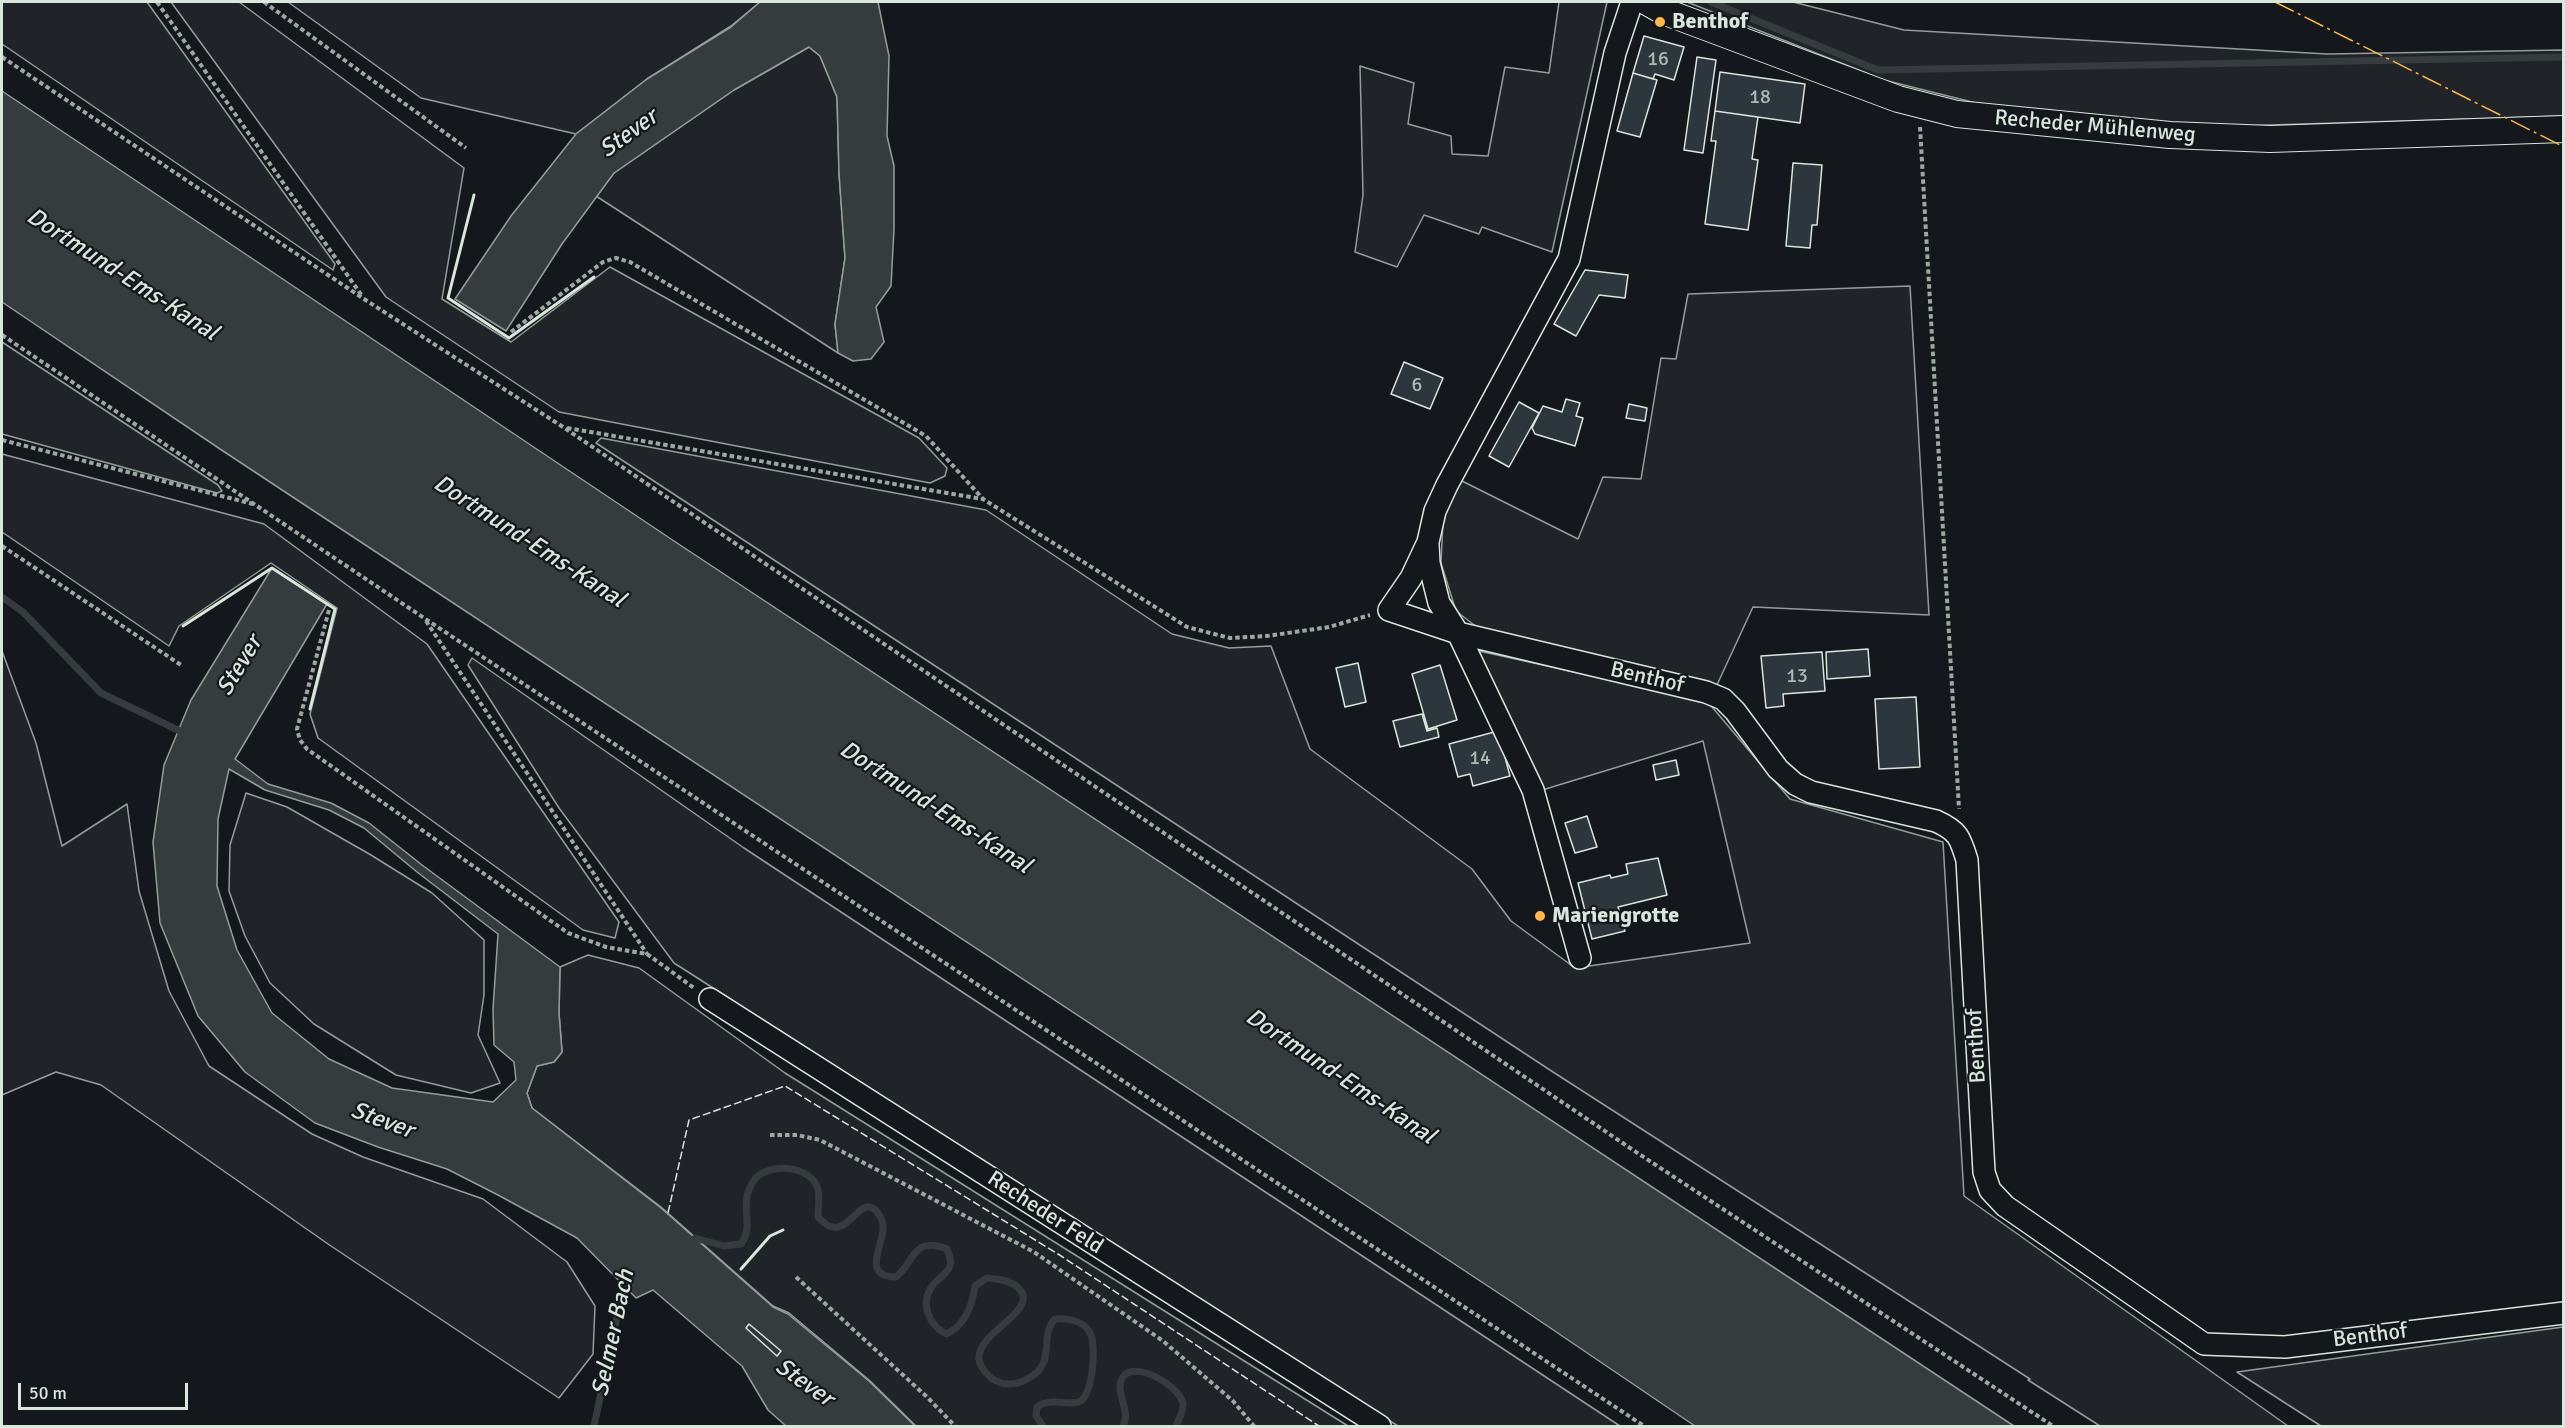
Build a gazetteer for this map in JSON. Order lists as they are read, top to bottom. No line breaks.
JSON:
{"streets":{"street":["Recheder Mühlenweg","Benthof","Recheder Feld"]},"water":["Stever","Dortmund-Ems-Kanal","Selmer Bach"],"places":["Benthof","Mariengrotte"],"house_numbers":["16","18","6","13","14"],"scale_bar":"50 m"}
